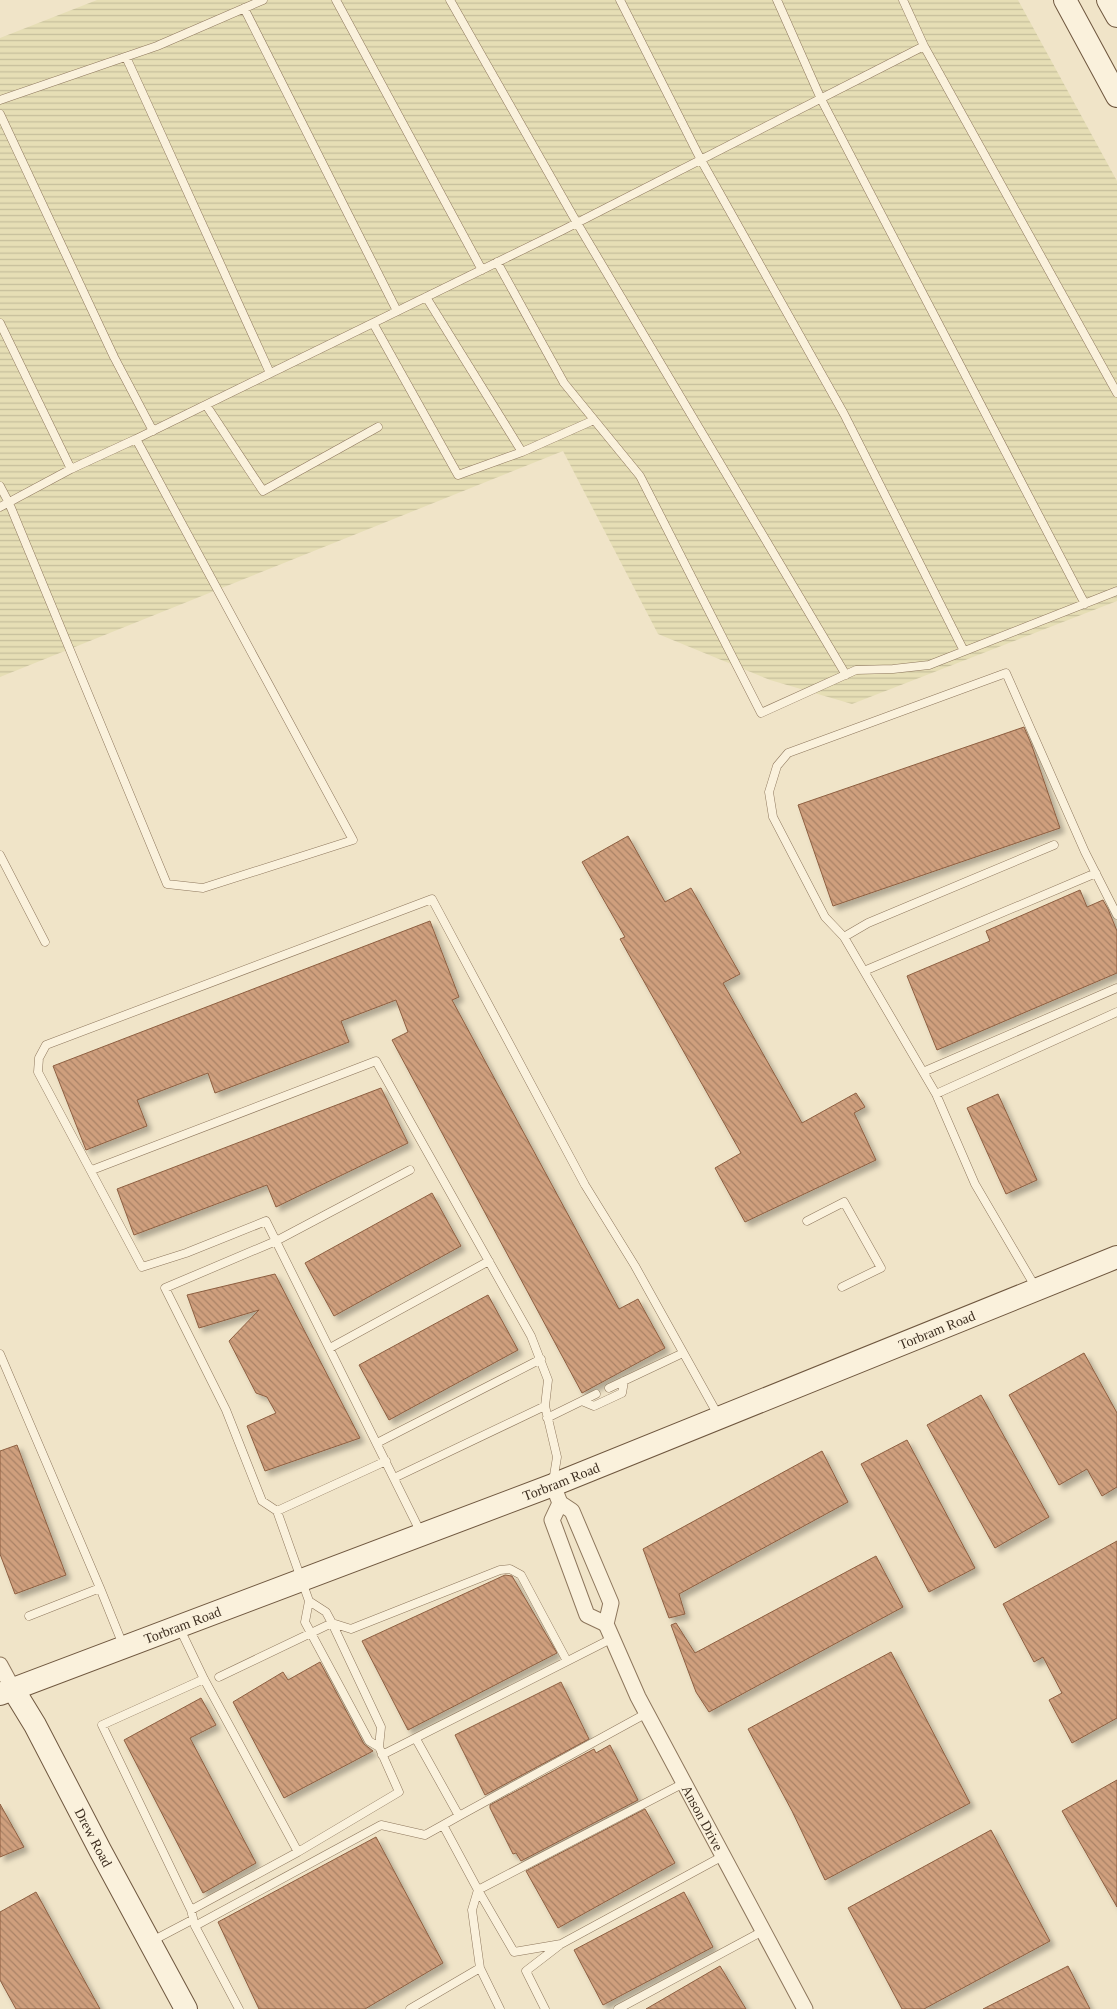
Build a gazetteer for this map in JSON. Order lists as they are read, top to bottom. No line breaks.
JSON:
{"streets":{"main road":["Torbram Road","Drew Road"],"street":["Anson Drive"]},"crossings":[["Torbram Road","Drew Road"]]}
